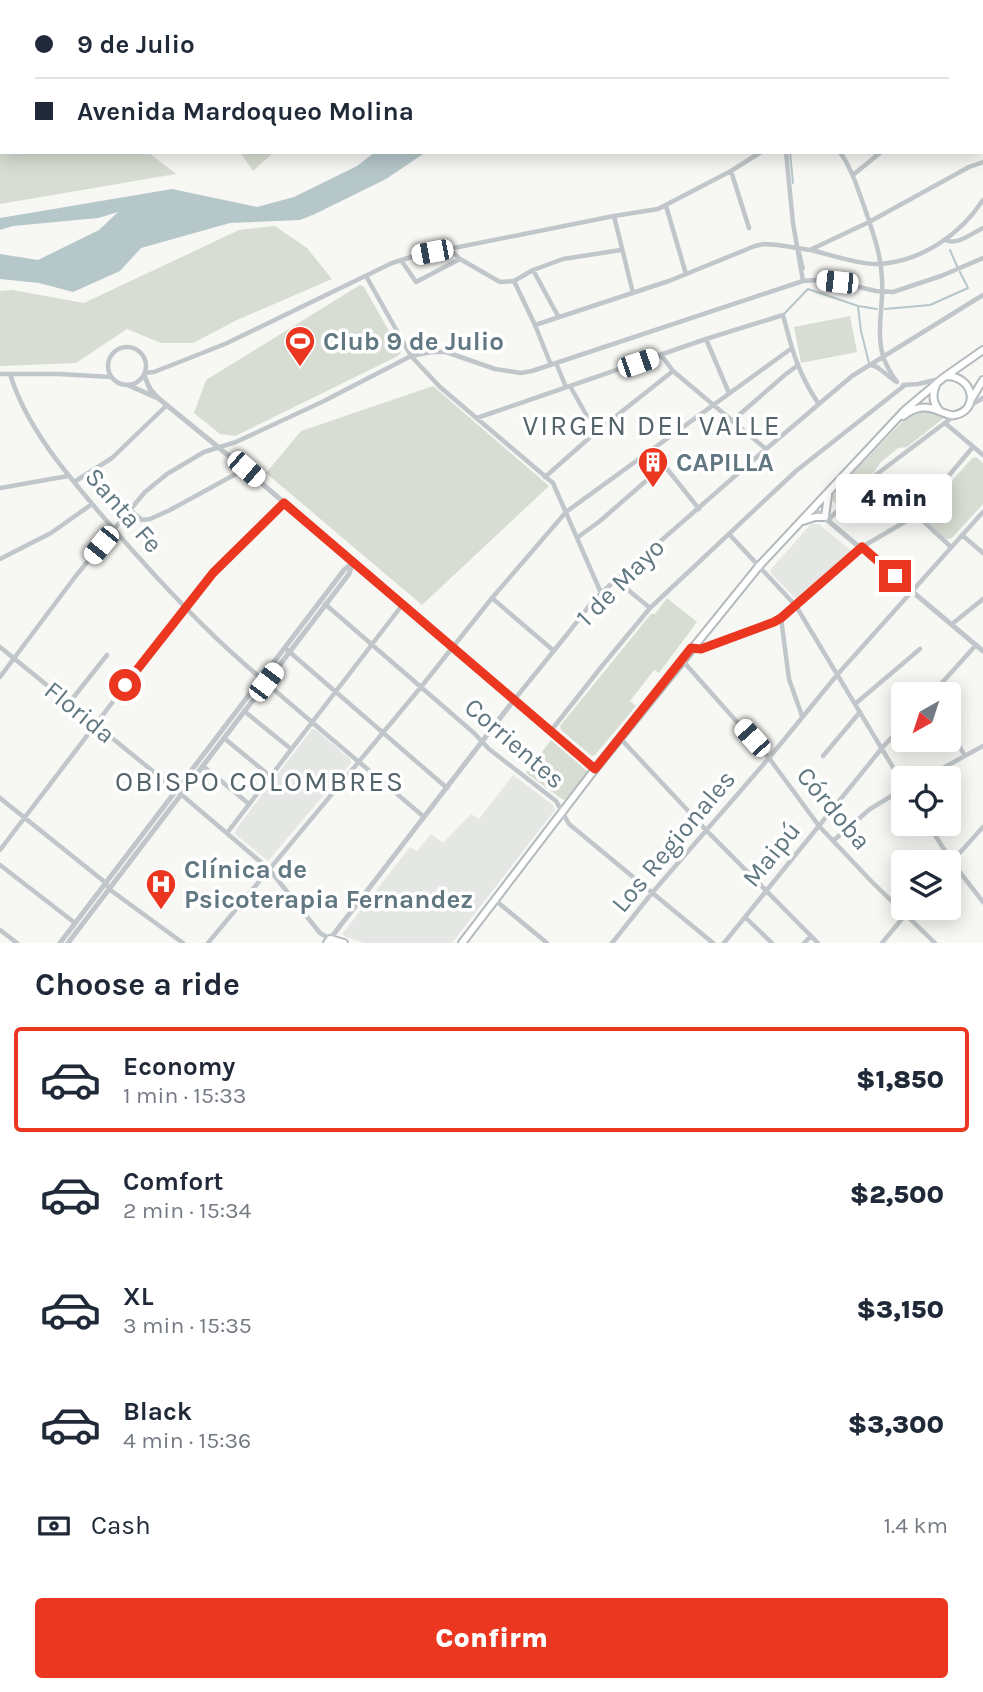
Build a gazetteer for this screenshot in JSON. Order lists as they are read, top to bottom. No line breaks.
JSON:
{"streets":{"main road":["Florida"],"street":["Santa Fe","1 de Mayo","Corrientes","Córdoba","Los Regionales","Maipú"]},"crossings":[["Santa Fe","1 de Mayo"],["1 de Mayo","Florida"],["1 de Mayo","Corrientes"],["Corrientes","Los Regionales"],["Córdoba","Los Regionales"],["Córdoba","Maipú"]],"districts":["VIRGEN DEL VALLE","OBISPO COLOMBRES"],"places":{"sports":["Club 9 de Julio"],"building":["CAPILLA"],"hospital":["Clínica de Psicoterapia Fernandez"]},"north":"bottom left","page":{"banner":["9 de Julio","Avenida Mardoqueo Molina"],"bubble":"4 min","heading":"Choose a ride","list":[{"name":"Economy","note":"1 min · 15:33","value":"$1,850"},{"name":"Comfort","note":"2 min · 15:34","value":"$2,500"},{"name":"XL","note":"3 min · 15:35","value":"$3,150"},{"name":"Black","note":"4 min · 15:36","value":"$3,300"}],"pay":["Cash","1.4 km"],"buttons":"Confirm"}}
